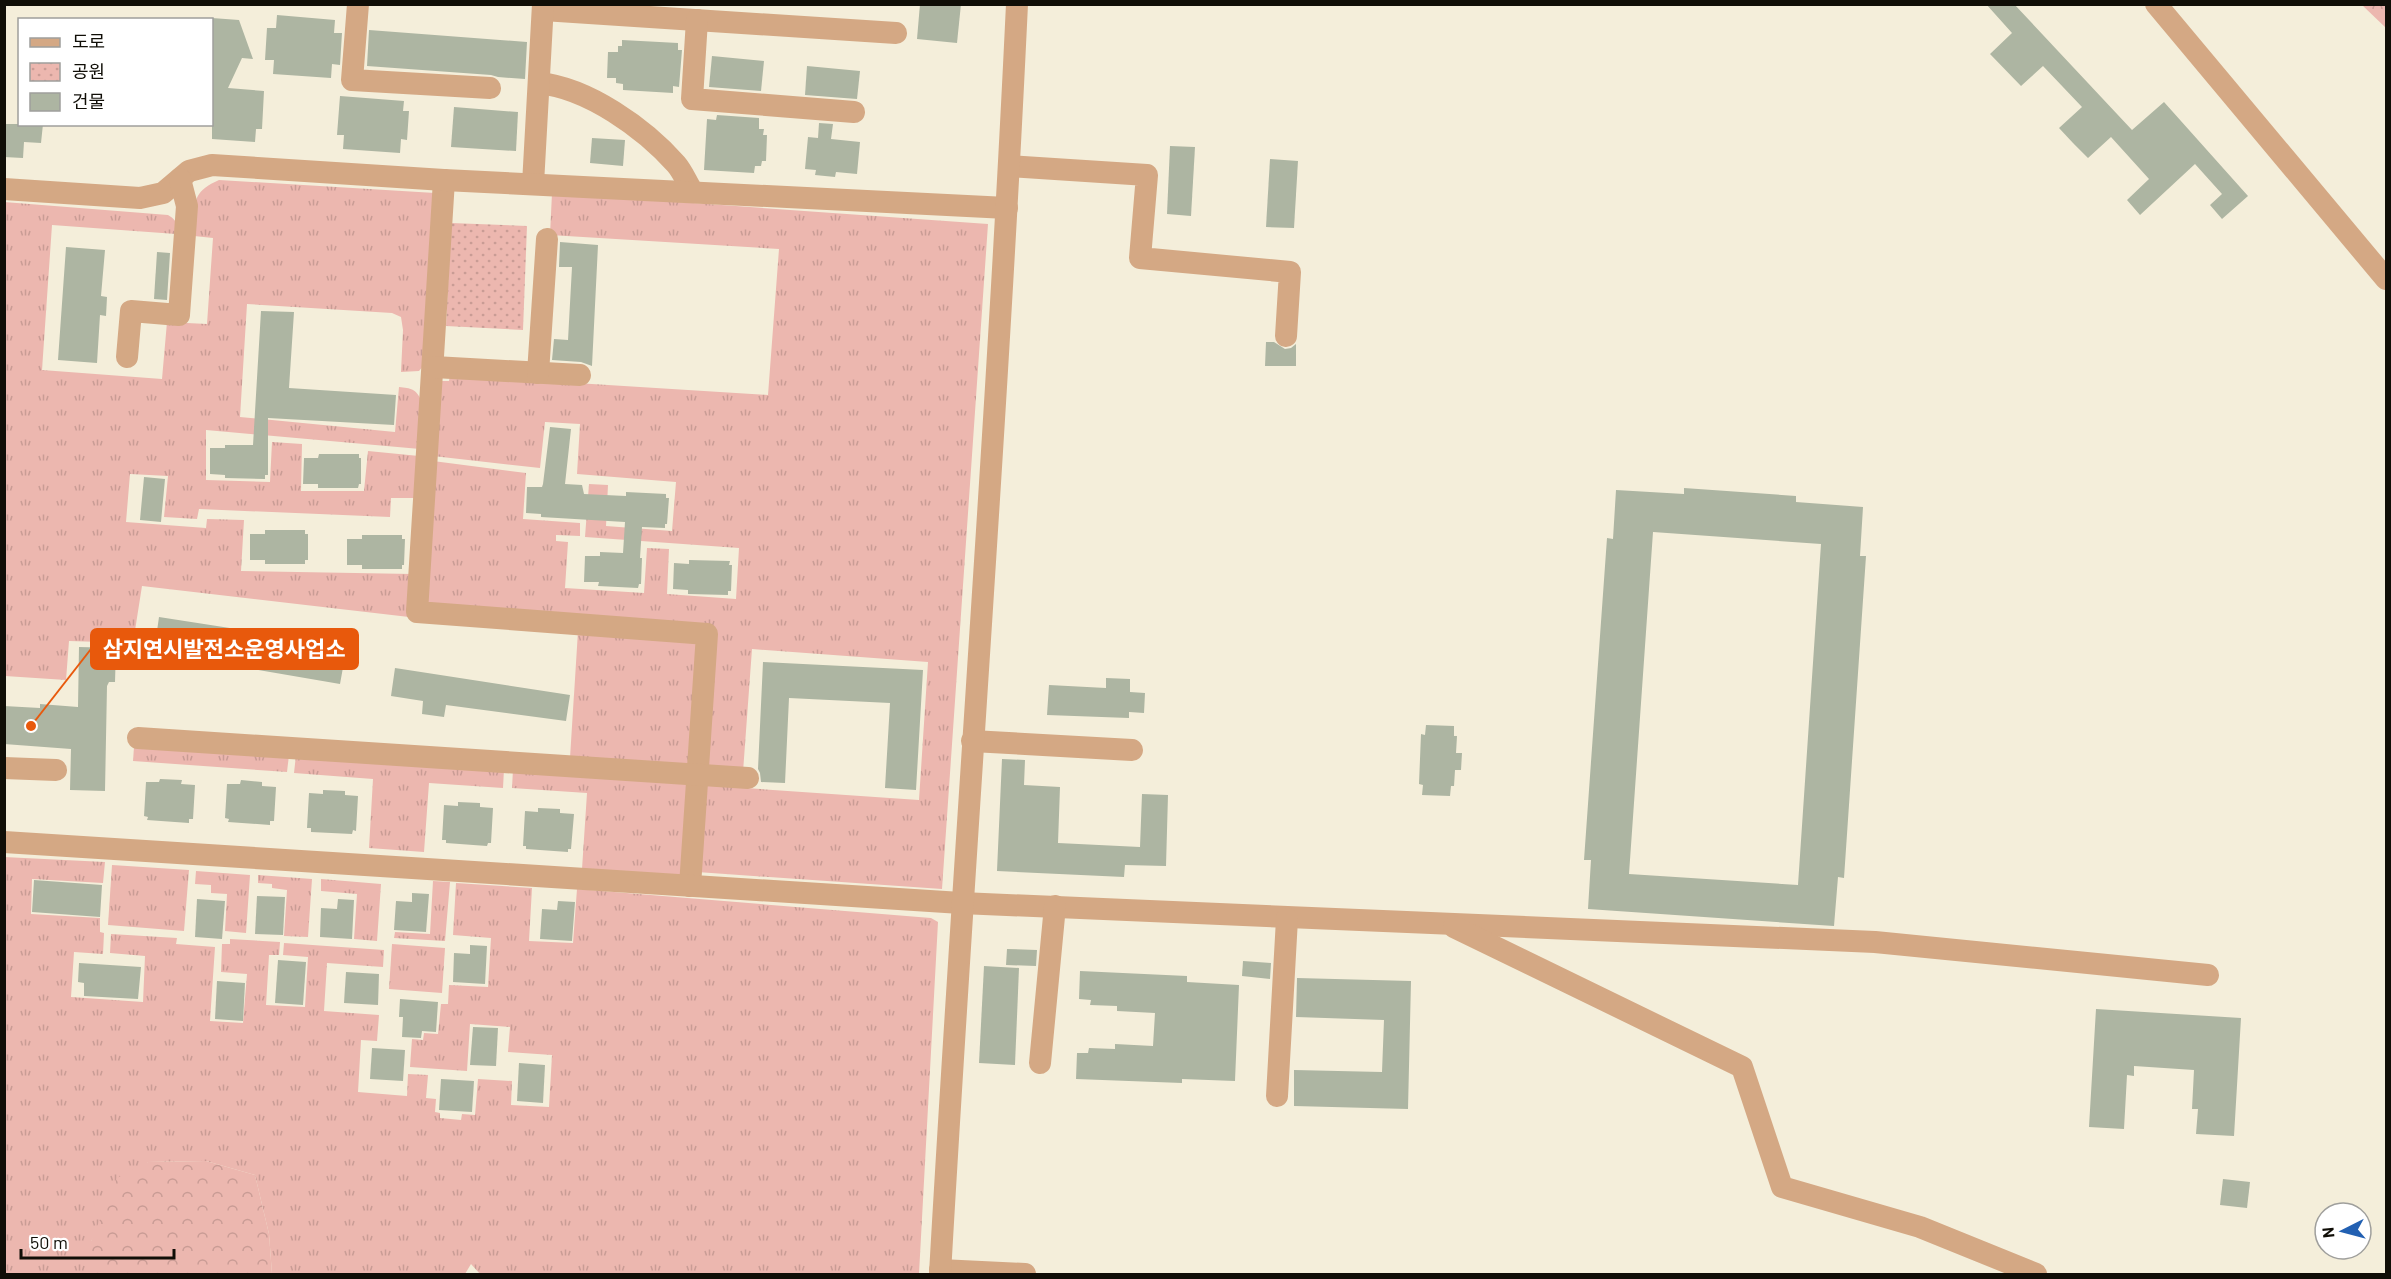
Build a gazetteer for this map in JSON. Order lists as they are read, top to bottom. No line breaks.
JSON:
{"places":["삼지연시발전소운영사업소"],"legend":["도로","공원","건물"],"scale_bar":"50 m","north":"left"}
